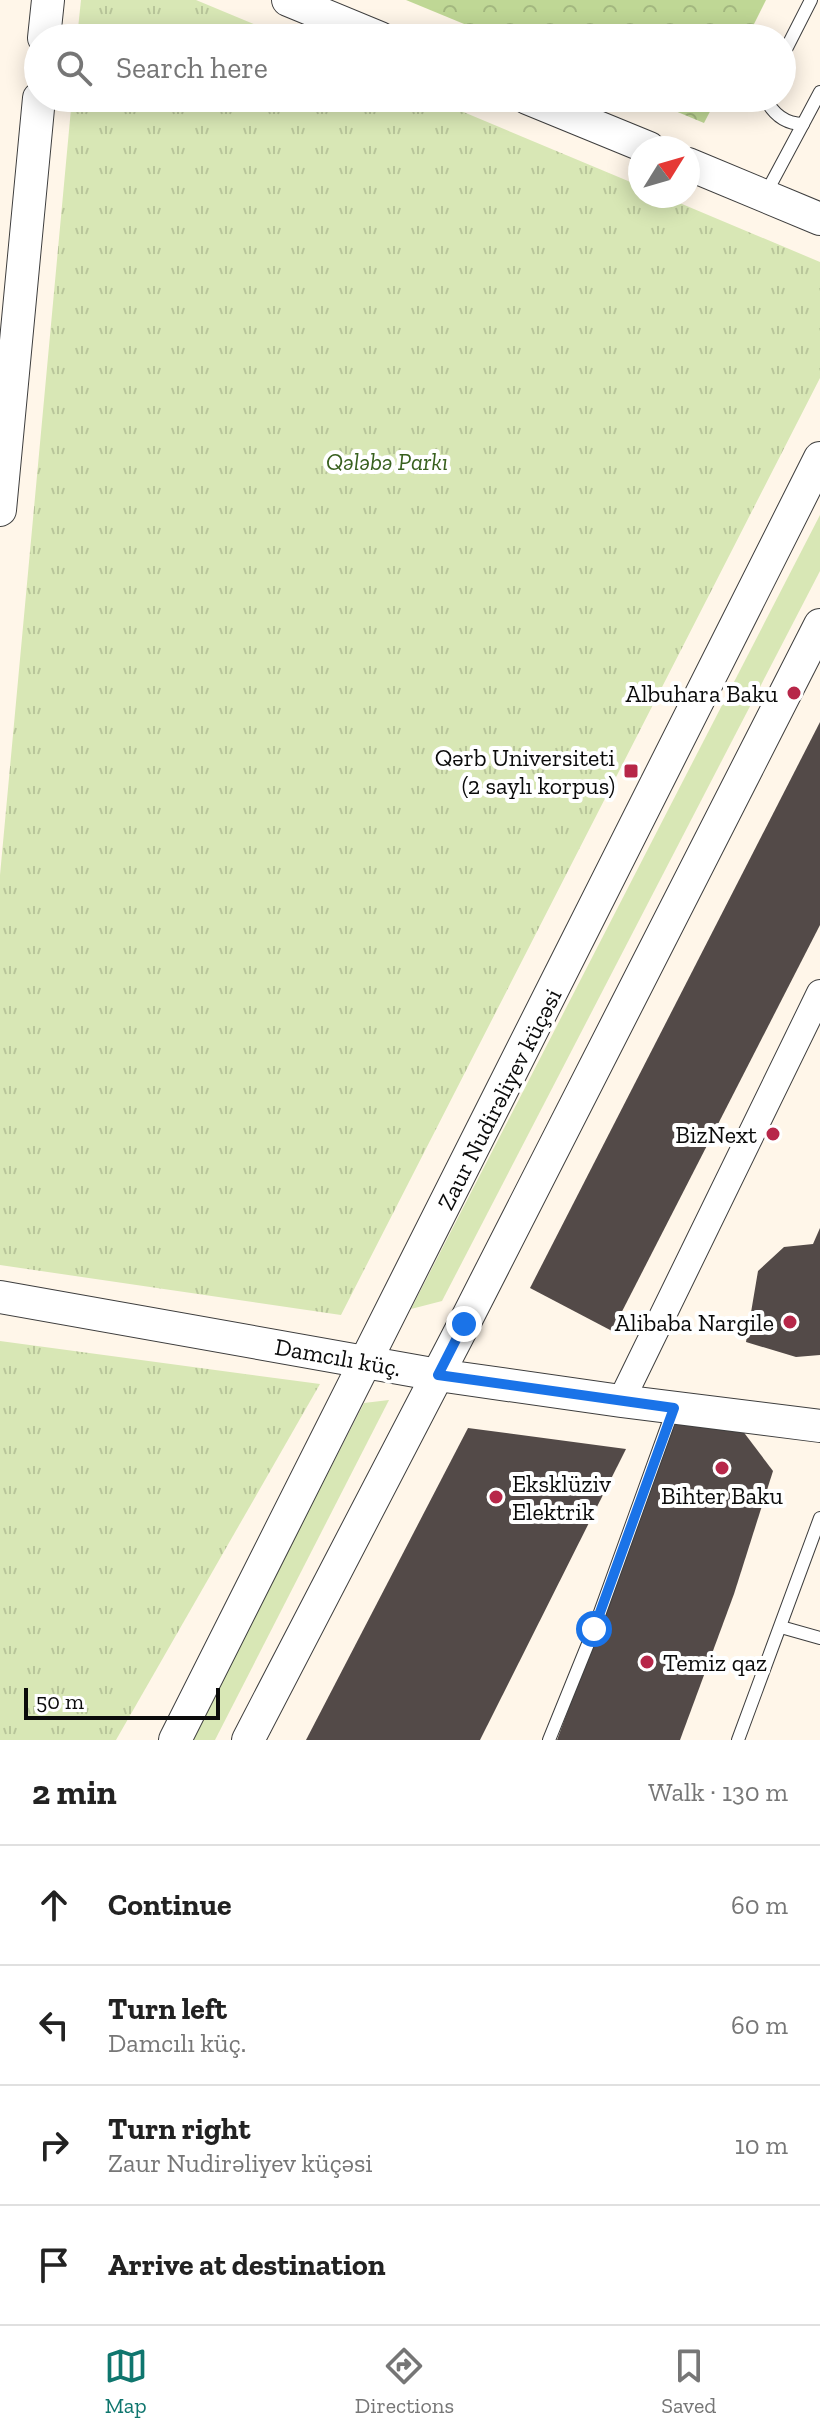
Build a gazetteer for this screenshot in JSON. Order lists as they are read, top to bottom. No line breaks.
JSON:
{"streets":{"street":["Zaur Nudirəliyev küçəsi","Damcılı küç."]},"crossings":[["Zaur Nudirəliyev küçəsi","Damcılı küç."]],"parks":["Qələbə Parkı"],"places":{"other":["Albuhara Baku","BizNext","Alibaba Nargile","Bihter Baku","Eksklüziv Elektrik","Temiz qaz"],"transit":["Qərb Universiteti (2 saylı korpus)"]},"scale_bar":"50 m","north":"top right","page":{"search":"Search here","scale":"50 m","heading":["2 min","Walk · 130 m"],"list":[["Continue","60 m"],["Turn left","Damcılı küç.","60 m"],["Turn right","Zaur Nudirəliyev küçəsi","10 m"],"Arrive at destination"],"nav":["Map","Directions","Saved"]}}
